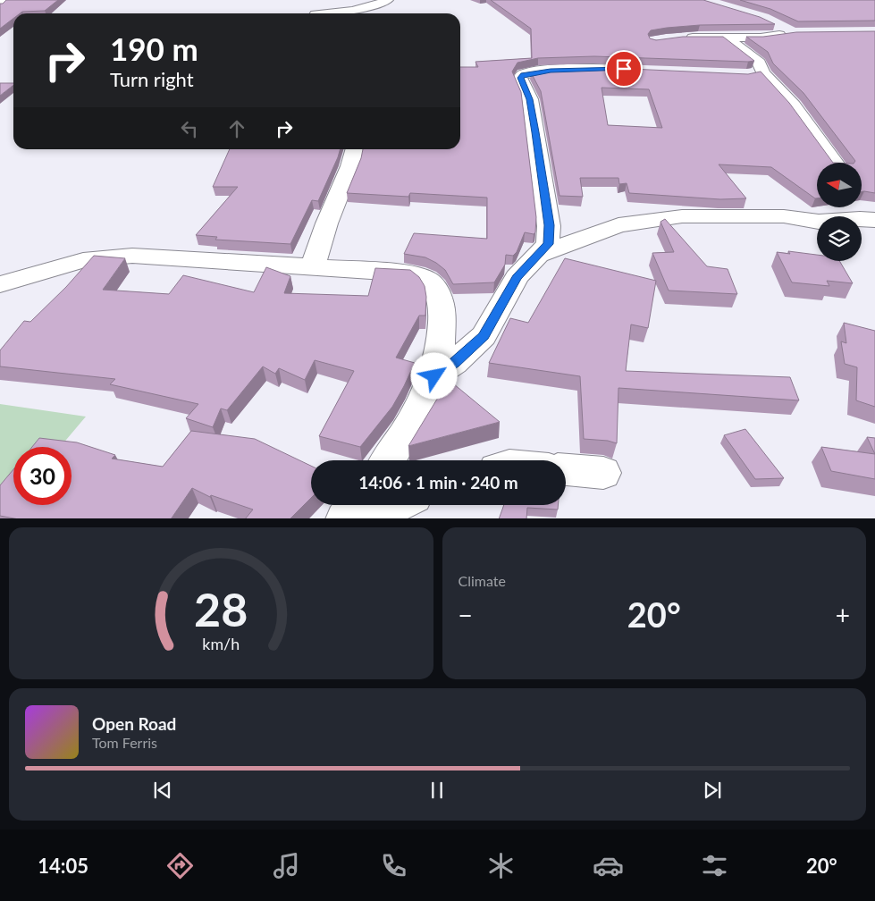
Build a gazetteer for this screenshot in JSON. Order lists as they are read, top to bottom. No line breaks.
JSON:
{"north":"left","page":{"turn":["190 m","Turn right"],"limit":"30","trip":"14:06 · 1 min · 240 m","tile":"Climate","heat":["−","20°","+"],"song":["Open Road","Tom Ferris"],"tabs":["14:05","20°"],"gauge":["28","km/h"]}}
